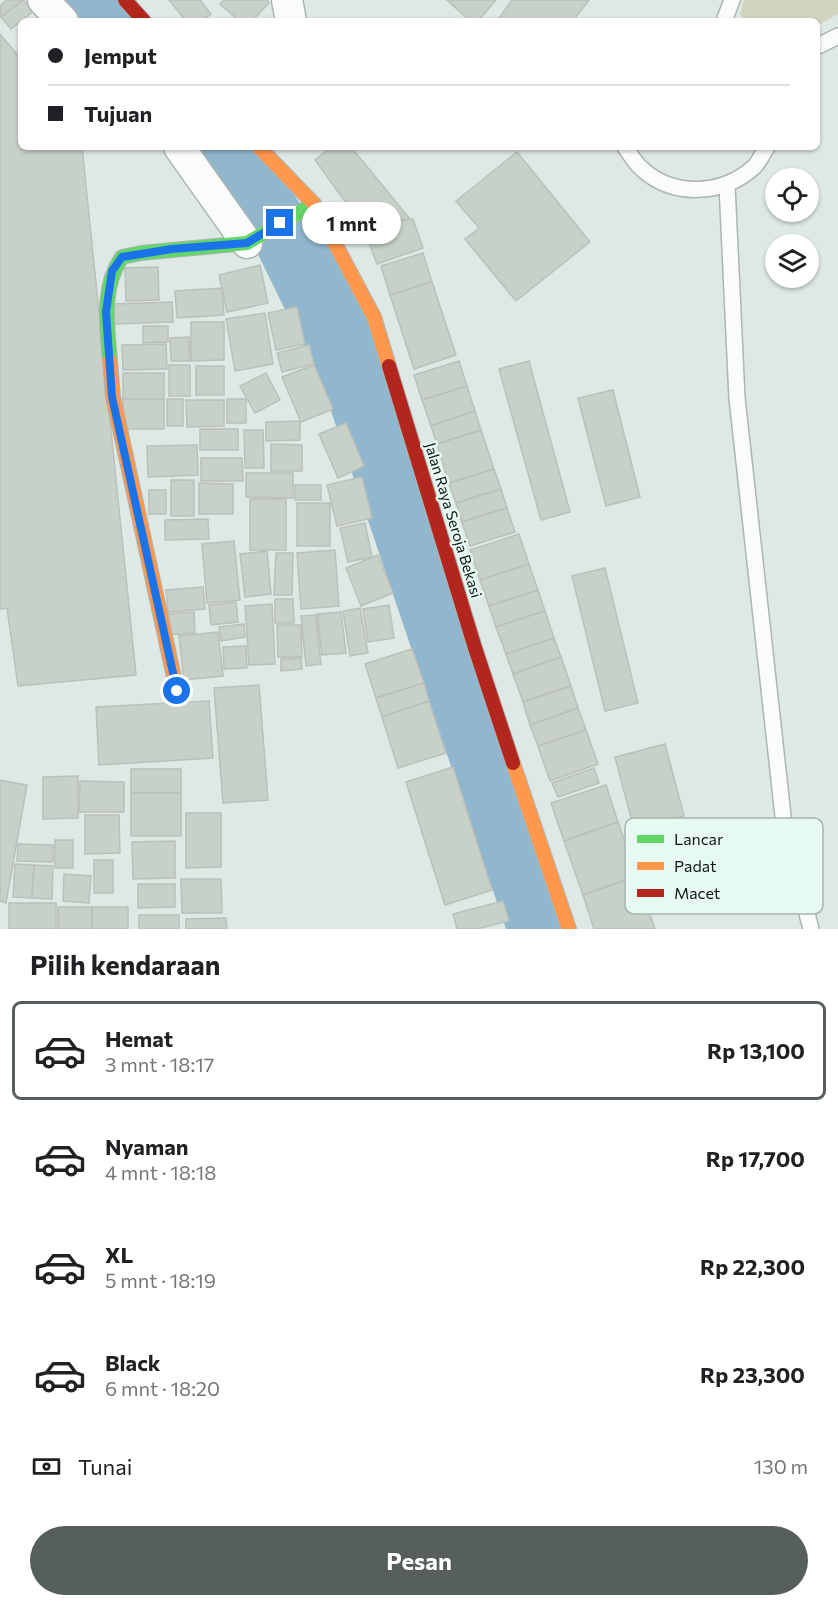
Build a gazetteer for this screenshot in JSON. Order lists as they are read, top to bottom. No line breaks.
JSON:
{"streets":{"street":["Jalan Raya Seroja Bekasi"]},"legend":["Lancar","Padat","Macet"],"page":{"banner":["Jemput","Tujuan"],"bubble":"1 mnt","heading":"Pilih kendaraan","list":[{"name":"Hemat","note":"3 mnt · 18:17","value":"Rp 13,100"},{"name":"Nyaman","note":"4 mnt · 18:18","value":"Rp 17,700"},{"name":"XL","note":"5 mnt · 18:19","value":"Rp 22,300"},{"name":"Black","note":"6 mnt · 18:20","value":"Rp 23,300"}],"pay":["Tunai","130 m"],"buttons":"Pesan"}}
